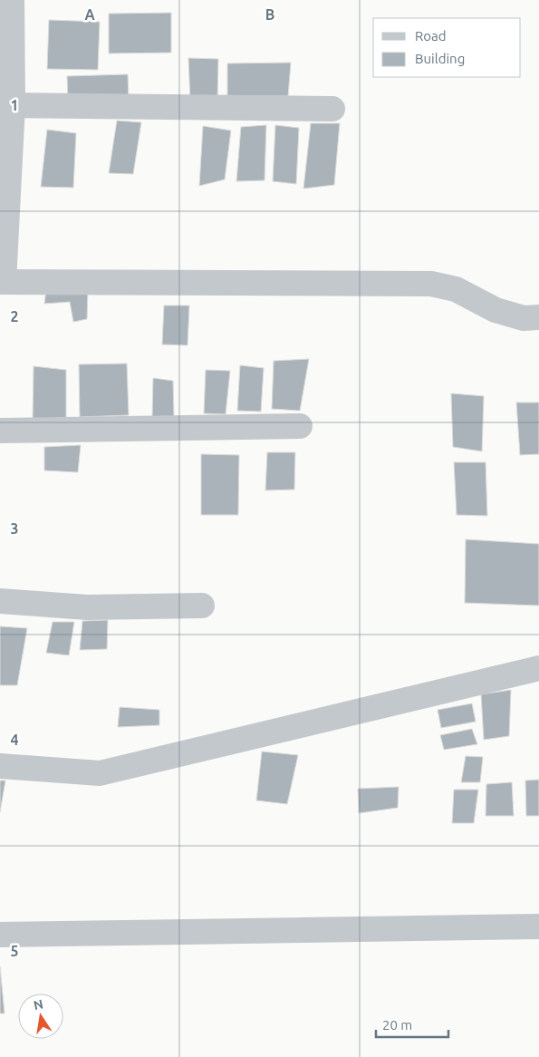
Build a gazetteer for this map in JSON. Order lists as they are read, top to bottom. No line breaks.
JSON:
{"legend":["Road","Building"],"scale_bar":"20 m","north":"top","grid":{"columns":["A","B"],"rows":["1","2","3","4","5"]}}
